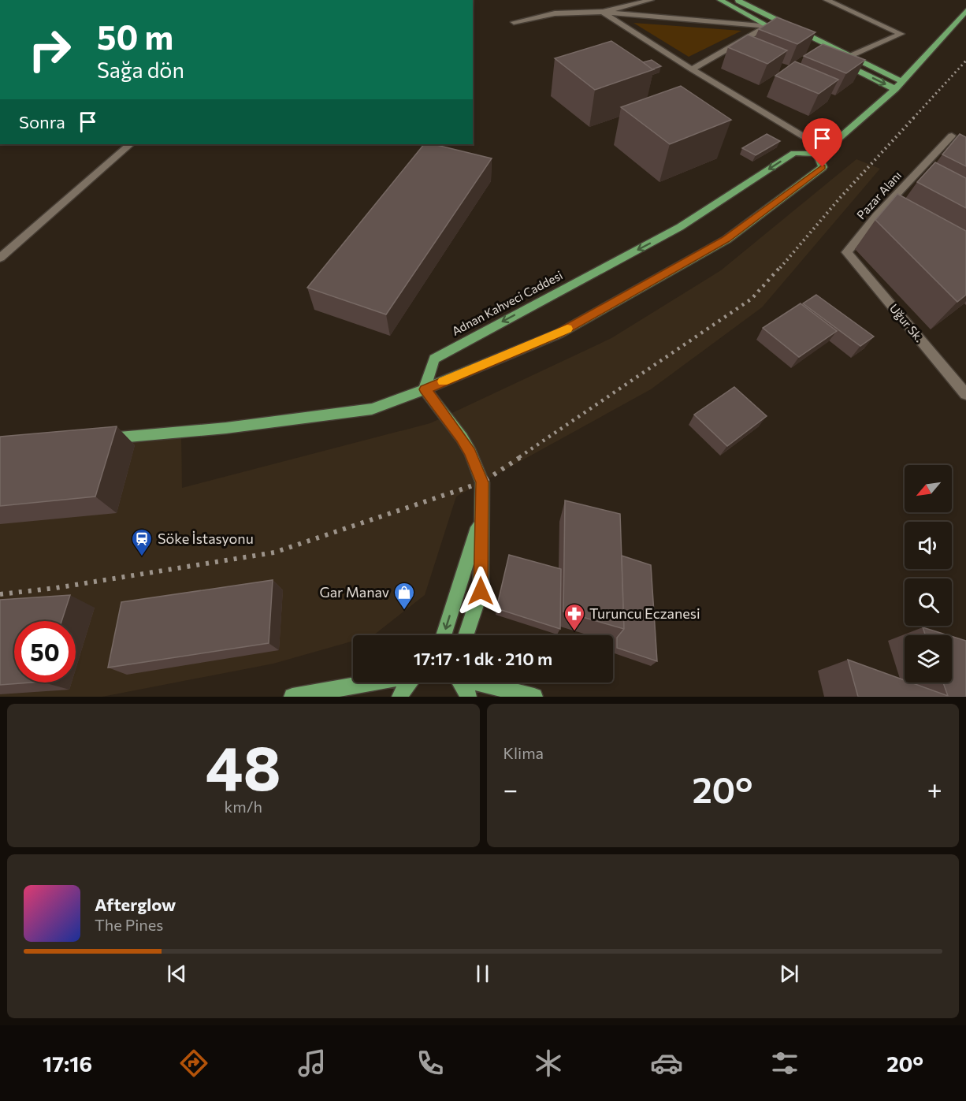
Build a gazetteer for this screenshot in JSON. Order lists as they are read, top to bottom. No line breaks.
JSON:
{"streets":{"main road":["Adnan Kahveci Caddesi"],"street":["Pazar Alanı","Uğur Sk."]},"crossings":[["Pazar Alanı","Uğur Sk."]],"places":{"station":["Söke İstasyonu"],"shop":["Gar Manav"],"pharmacy":["Turuncu Eczanesi"]},"north":"bottom left","page":{"turn":["50 m","Sağa dön"],"then":"Sonra","limit":"50","trip":"17:17 · 1 dk · 210 m","tile":[["48","km/h"],"Klima"],"heat":["−","20°","+"],"song":["Afterglow","The Pines"],"tabs":["17:16","20°"]}}
